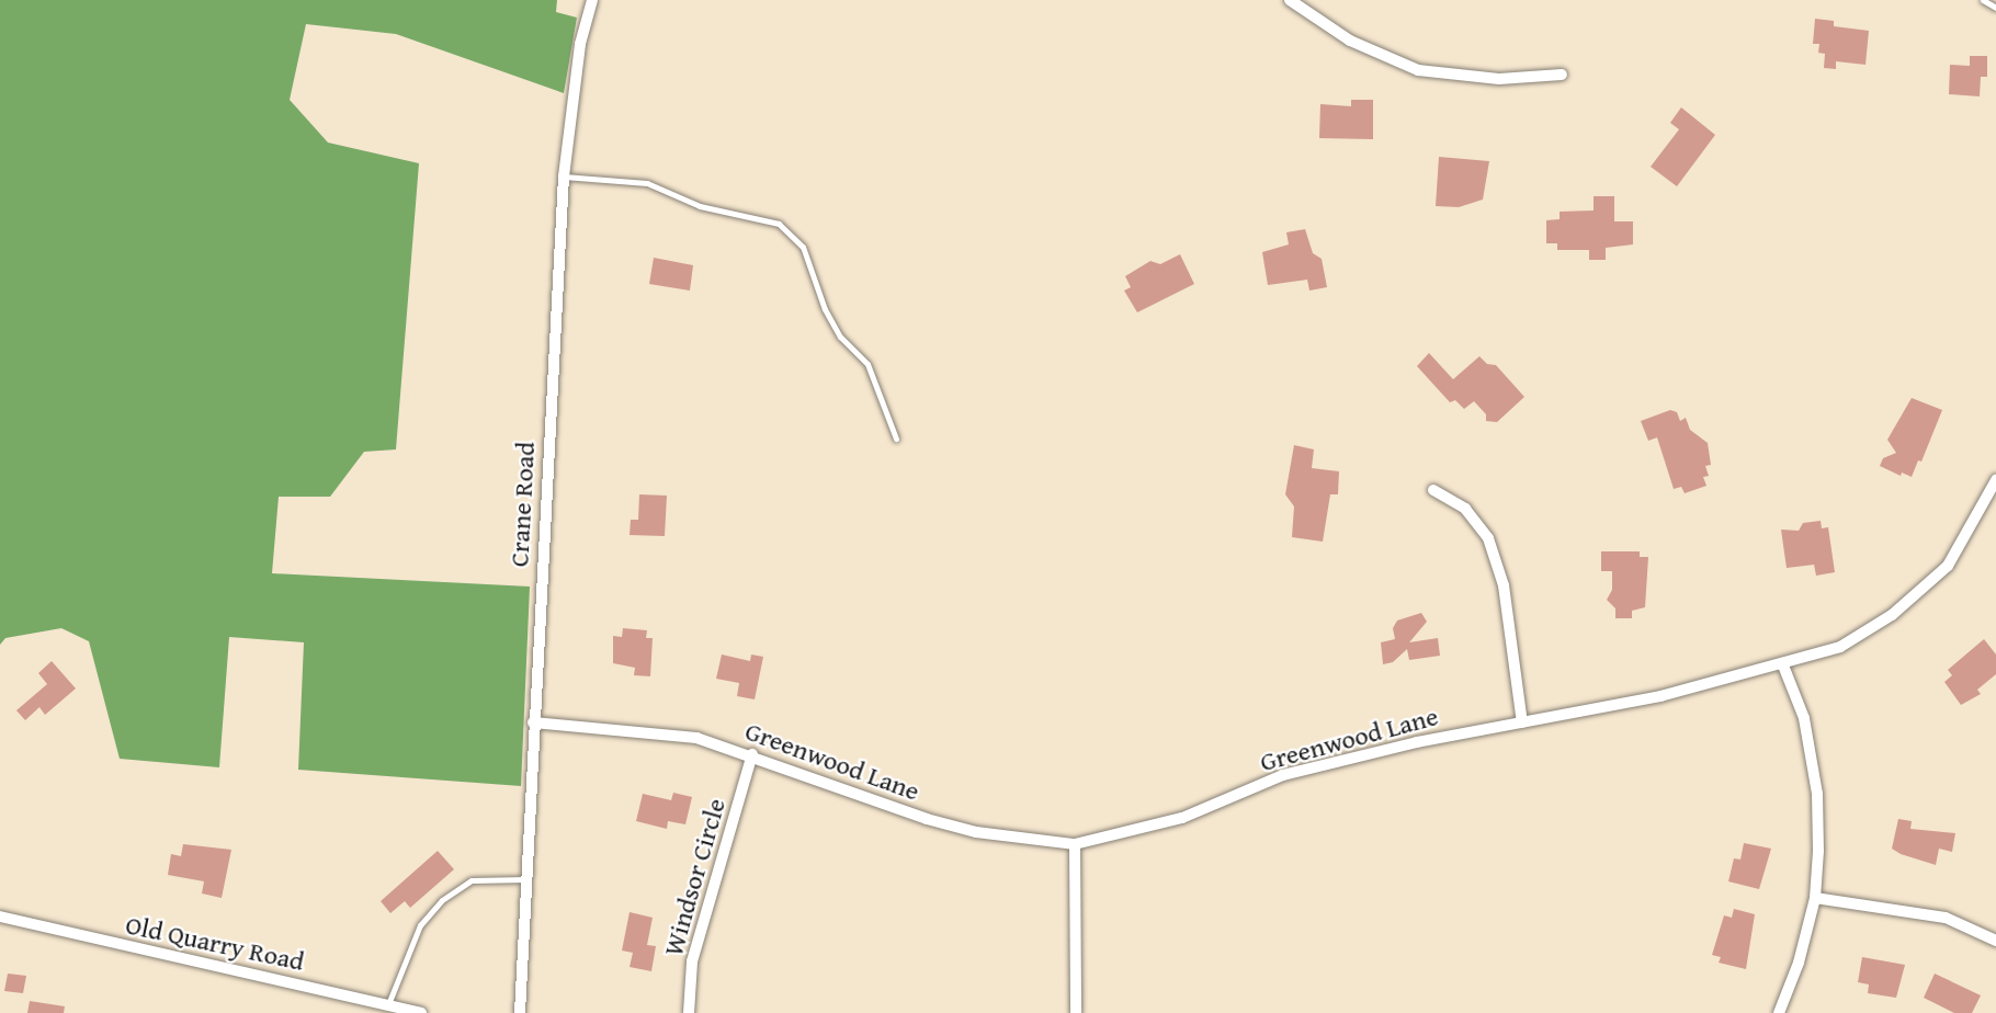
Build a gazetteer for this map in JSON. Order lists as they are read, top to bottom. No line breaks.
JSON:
{"streets":{"street":["Crane Road","Greenwood Lane","Windsor Circle","Old Quarry Road"]},"crossings":[["Crane Road","Greenwood Lane"],["Greenwood Lane","Windsor Circle"]]}
